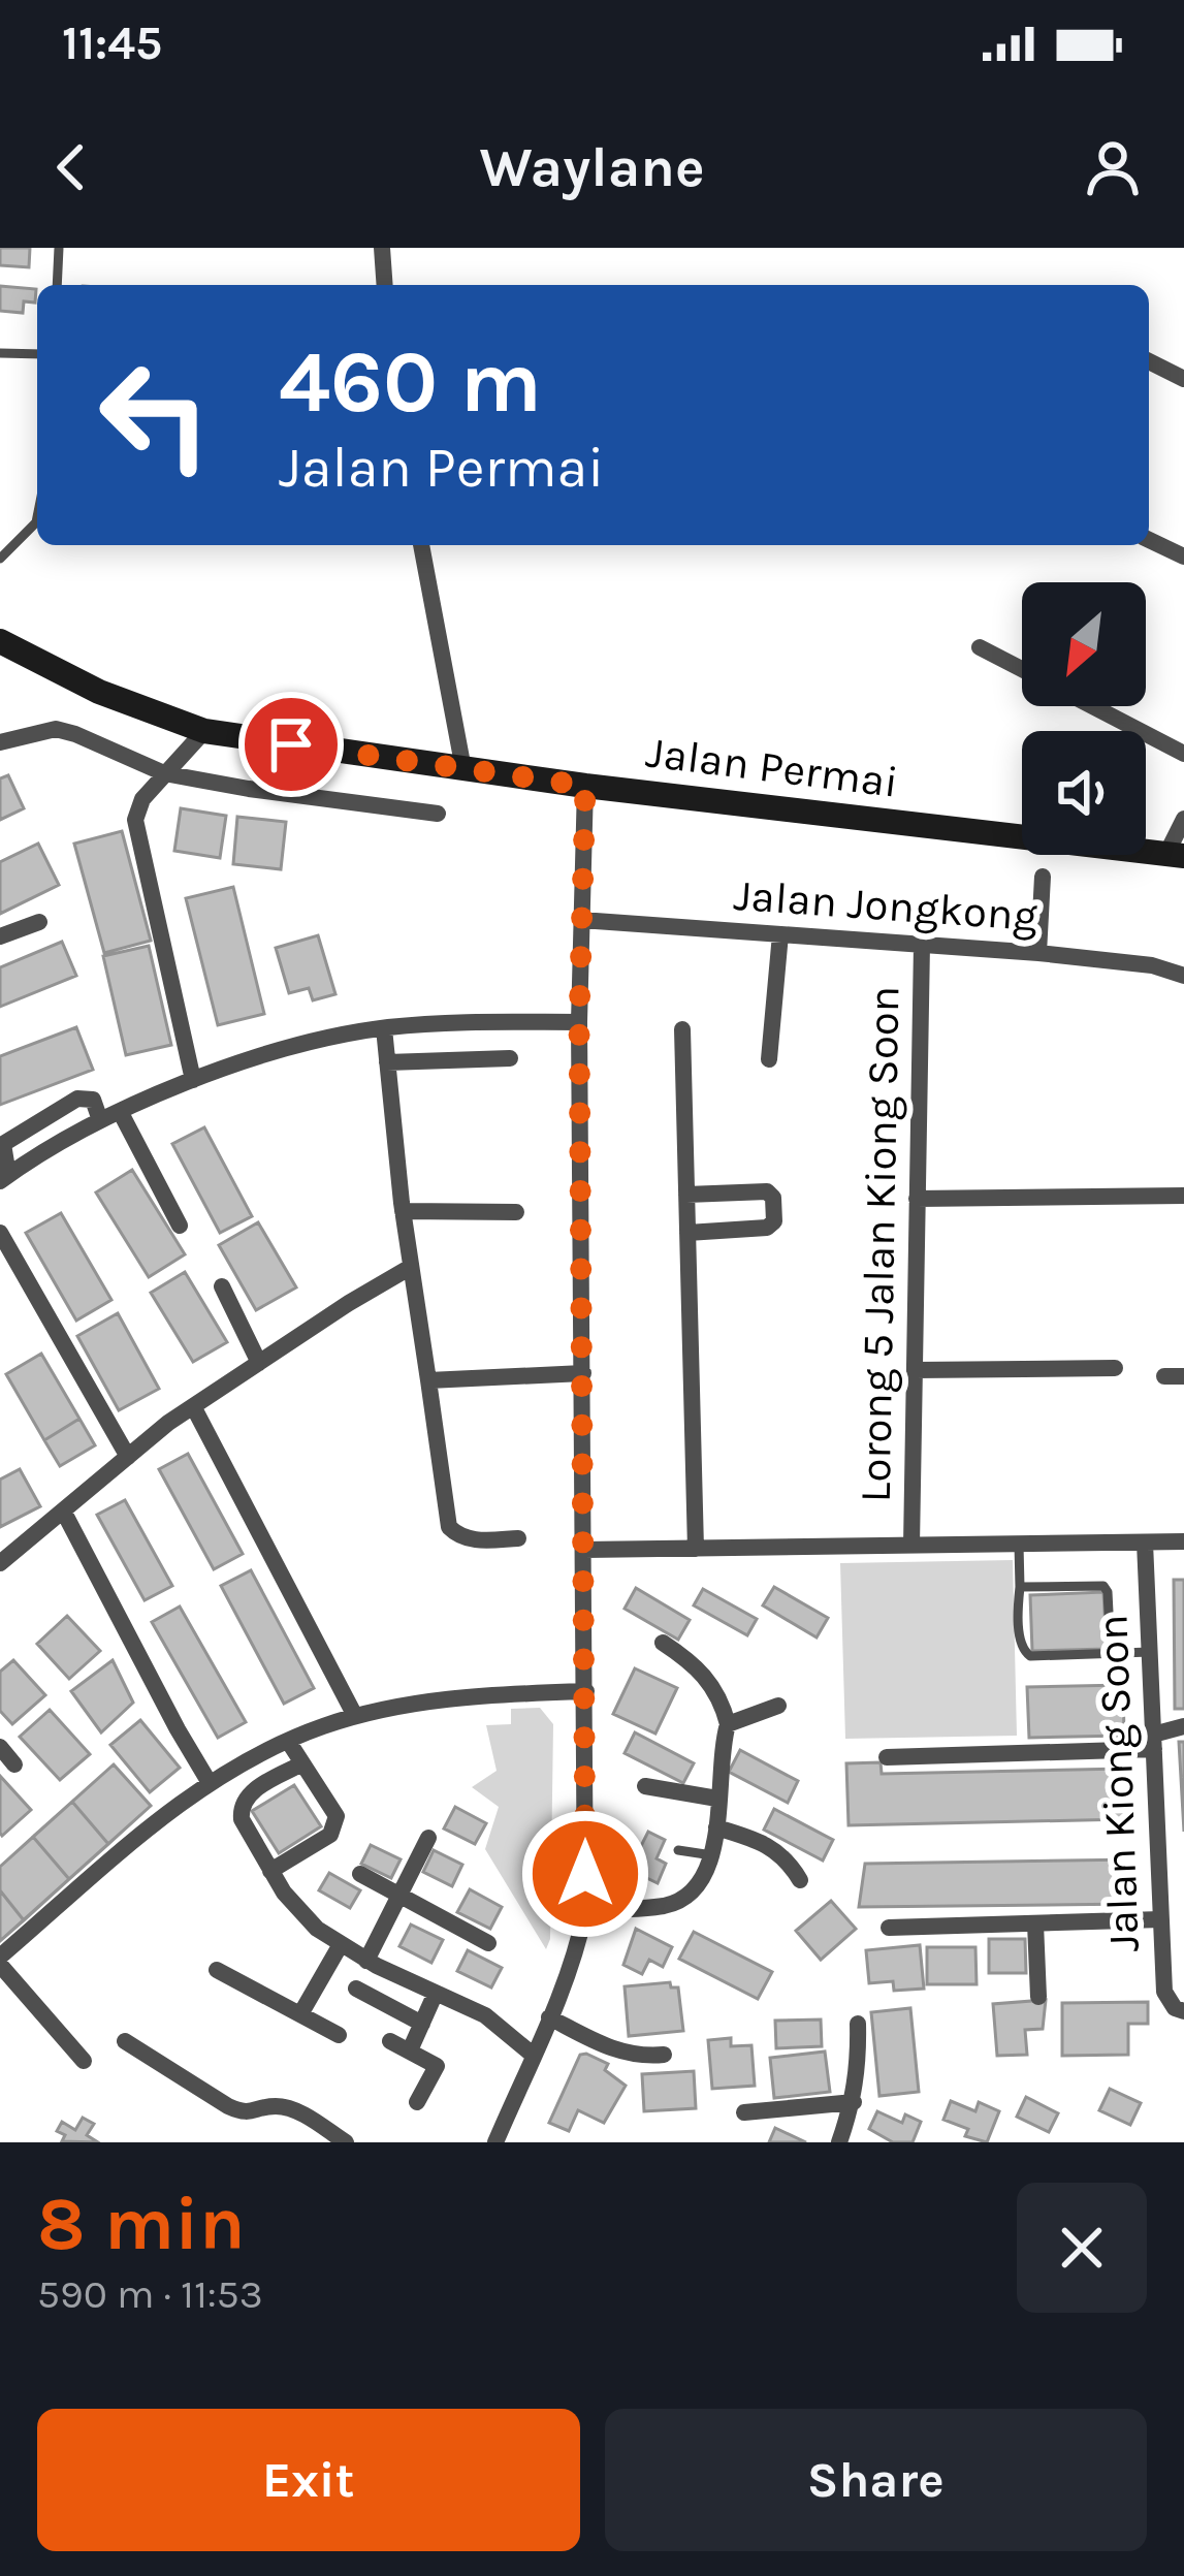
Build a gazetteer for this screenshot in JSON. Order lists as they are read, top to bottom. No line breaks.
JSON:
{"streets":{"street":["Jalan Permai","Jalan Jongkong","Lorong 5 Jalan Kiong Soon","Jalan Kiong Soon"]},"crossings":[["Jalan Jongkong","Lorong 5 Jalan Kiong Soon"]],"north":"bottom left","page":{"status":"11:45","header":"Waylane","turn":["460 m","Jalan Permai"],"heading":["8 min","590 m · 11:53"],"buttons":["Exit","Share"]}}
